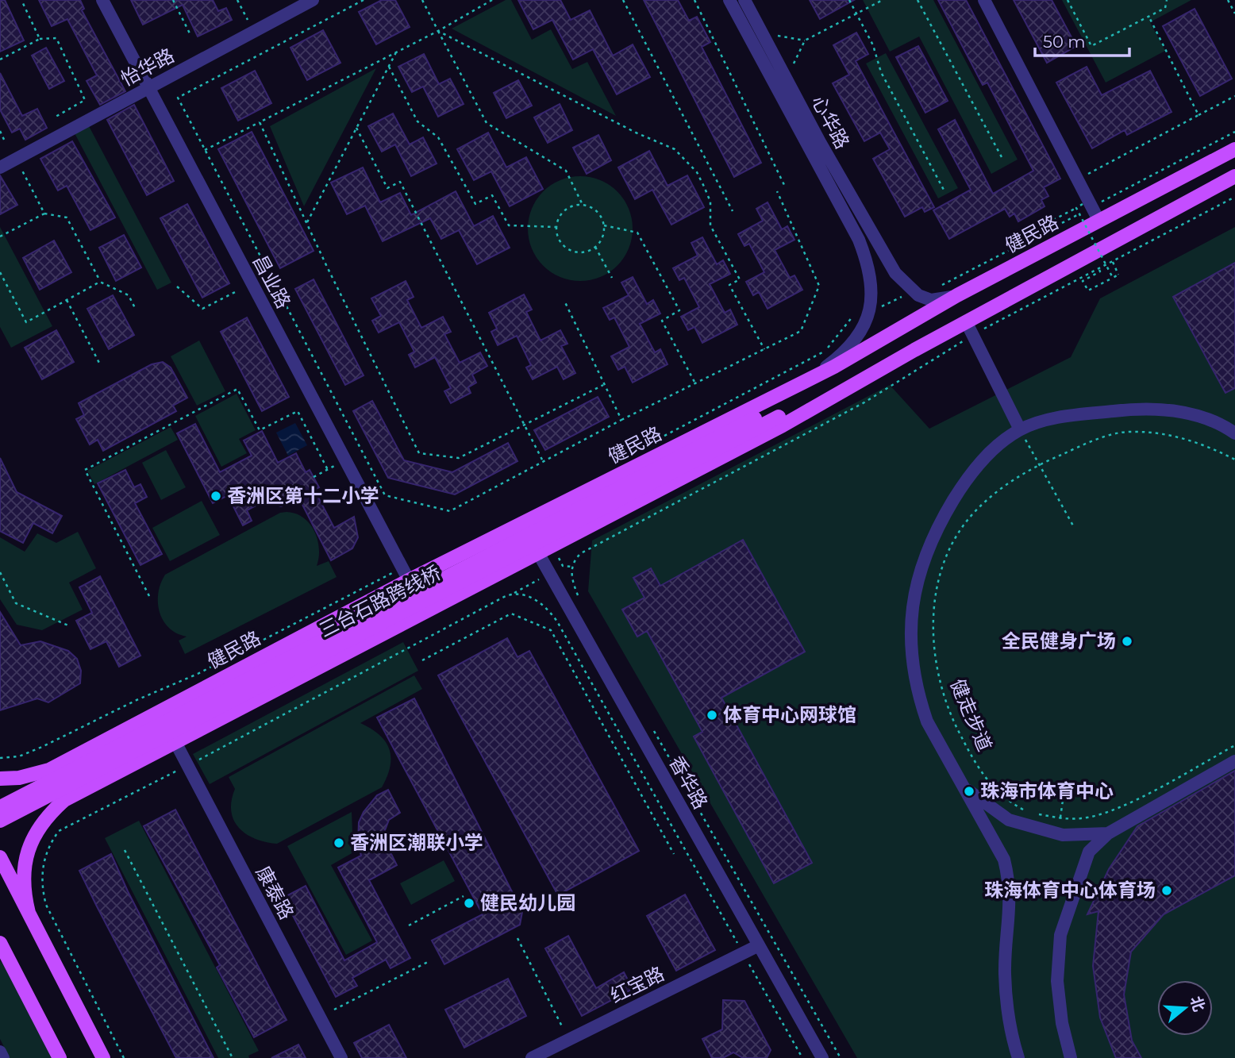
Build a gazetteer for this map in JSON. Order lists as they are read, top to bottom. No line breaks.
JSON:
{"streets":{"main road":["健民路","三台石路跨线桥"],"street":["怡华路","心华路","昌业路","香华路","康泰路","红宝路"],"path":["健走步道"]},"crossings":[["怡华路","昌业路"],["健民路","昌业路"],["健民路","香华路"],["香华路","红宝路"]],"places":["香洲区第十二小学","全民健身广场","体育中心网球馆","珠海市体育中心","香洲区潮联小学","珠海体育中心体育场","健民幼儿园"],"scale_bar":"50 m","north":"right"}
